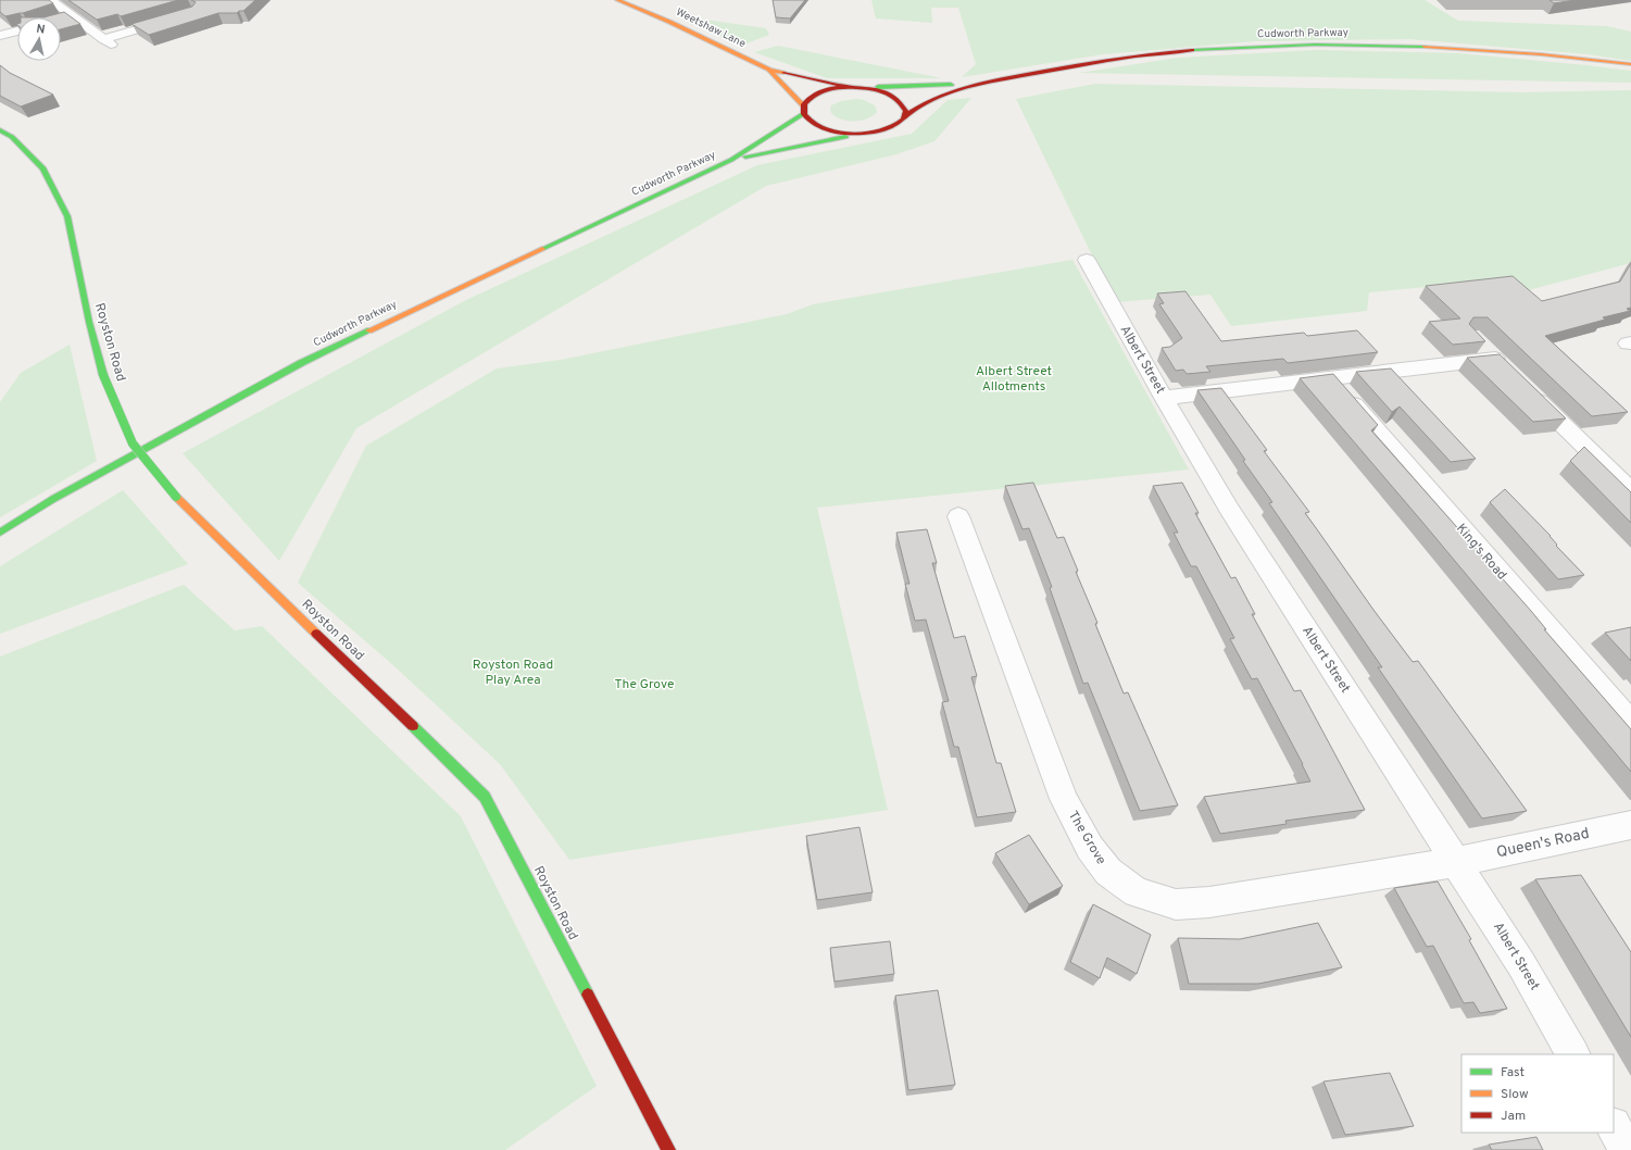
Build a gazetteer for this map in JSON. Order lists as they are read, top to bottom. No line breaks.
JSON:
{"streets":{"main road":["Weetshaw Lane","Cudworth Parkway","Royston Road"],"street":["Albert Street","King's Road","The Grove","Queen's Road"]},"crossings":[["Weetshaw Lane","Cudworth Parkway"],["Albert Street","The Grove"],["Albert Street","Queen's Road"],["The Grove","Queen's Road"]],"parks":["Albert Street Allotments","Royston Road Play Area","The Grove"],"legend":["Fast","Slow","Jam"],"north":"top"}
